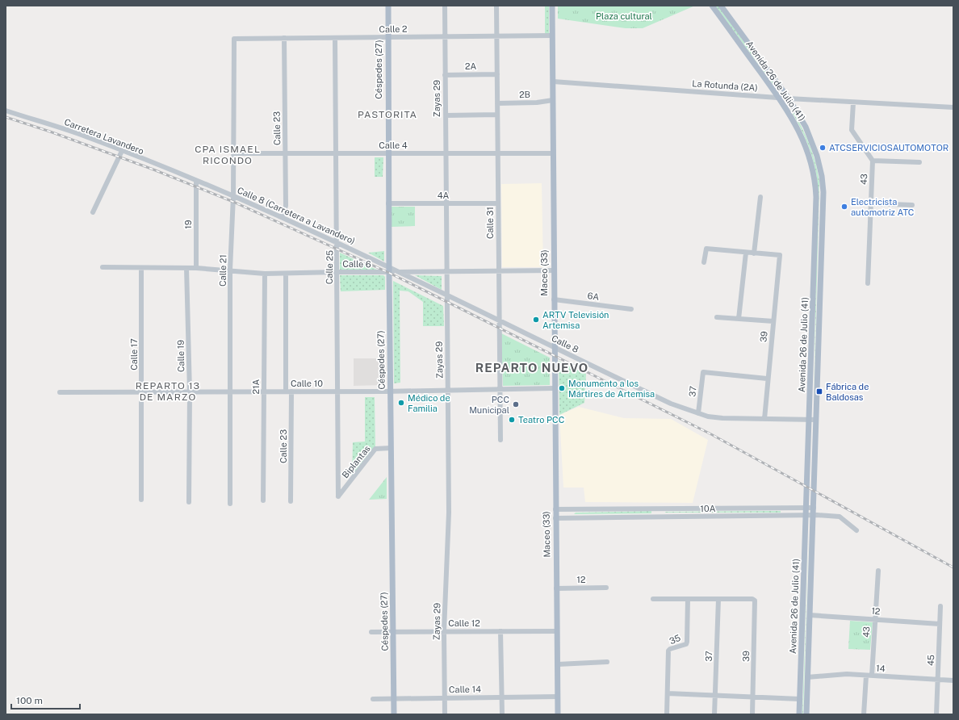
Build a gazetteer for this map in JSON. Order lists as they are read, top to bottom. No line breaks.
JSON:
{"streets":{"main road":["Céspedes (27)","Avenida 26 de Julio (41)","Maceo (33)"],"street":["Calle 2","2A","La Rotunda (2A)","2B","Zayas 29","Calle 23","Carretera Lavandero","Calle 4","43","4A","Calle 8 (Carretera a Lavandero)","Calle 31","19","Calle 6","Calle 25","Calle 21","6A","39","Calle 8","Calle 17","Calle 19","Calle 10","21A","37","Biplantas","10A","12","Calle 12","35","45","14","Calle 14"]},"crossings":[["Calle 2","Céspedes (27)"],["Calle 2","Zayas 29"],["Calle 2","Calle 23"],["Calle 2","Calle 31"],["Calle 2","Calle 25"],["Calle 2","Calle 21"],["Calle 2","Maceo (33)"],["2A","Zayas 29"],["2A","Calle 31"],["Céspedes (27)","Calle 4"],["Céspedes (27)","4A"],["Céspedes (27)","Calle 8 (Carretera a Lavandero)"],["Céspedes (27)","Calle 6"],["Céspedes (27)","Calle 8"],["Céspedes (27)","Calle 10"],["Céspedes (27)","Biplantas"],["Céspedes (27)","Calle 12"],["Céspedes (27)","Calle 14"],["Avenida 26 de Julio (41)","La Rotunda (2A)"],["Avenida 26 de Julio (41)","Calle 8"],["Avenida 26 de Julio (41)","10A"],["Avenida 26 de Julio (41)","12"],["Avenida 26 de Julio (41)","14"],["La Rotunda (2A)","Maceo (33)"],["2B","Calle 31"],["2B","Maceo (33)"],["Zayas 29","Calle 4"],["Zayas 29","4A"],["Zayas 29","Calle 8"],["Zayas 29","Calle 10"],["Zayas 29","Calle 12"],["Zayas 29","Calle 14"],["Calle 23","Calle 4"],["Calle 23","Calle 8 (Carretera a Lavandero)"],["Calle 23","Calle 6"],["Calle 23","Calle 10"],["Carretera Lavandero","Calle 8 (Carretera a Lavandero)"],["Carretera Lavandero","19"],["Calle 4","Calle 31"],["Calle 4","Calle 25"],["Calle 4","Calle 21"],["Calle 4","Maceo (33)"],["43","12"],["43","14"],["4A","Calle 31"],["Calle 8 (Carretera a Lavandero)","19"],["Calle 8 (Carretera a Lavandero)","Calle 6"],["Calle 8 (Carretera a Lavandero)","Calle 25"],["Calle 8 (Carretera a Lavandero)","Calle 21"],["Calle 8 (Carretera a Lavandero)","Calle 8"],["Calle 31","Calle 8"],["Calle 31","Calle 10"],["19","Calle 6"],["Calle 6","Calle 25"],["Calle 6","Calle 21"],["Calle 6","Calle 8"],["Calle 6","Calle 17"],["Calle 6","Calle 19"],["Calle 6","21A"],["Calle 25","Calle 10"],["Calle 25","Biplantas"],["Calle 21","Calle 10"],["Maceo (33)","6A"],["Maceo (33)","Calle 8"],["Maceo (33)","Calle 10"],["Maceo (33)","10A"],["Maceo (33)","12"],["Maceo (33)","Calle 12"],["Maceo (33)","Calle 14"],["39","Calle 8"],["39","37"],["Calle 8","37"],["Calle 17","Calle 10"],["Calle 19","Calle 10"],["Calle 10","21A"],["12","45"],["45","14"]],"districts":["PASTORITA","CPA ISMAEL RICONDO","REPARTO NUEVO","REPARTO 13 DE MARZO"],"parks":["Plaza cultural"],"places":{"other":["ATCSERVICIOSAUTOMOTOR","Electricista automotriz ATC","ARTV Televisión Artemisa","Monumento a los Mártires de Artemisa","Médico de Familia","PCC Municipal","Teatro PCC"],"transit":["Fábrica de Baldosas"]},"scale_bar":"100 m"}
